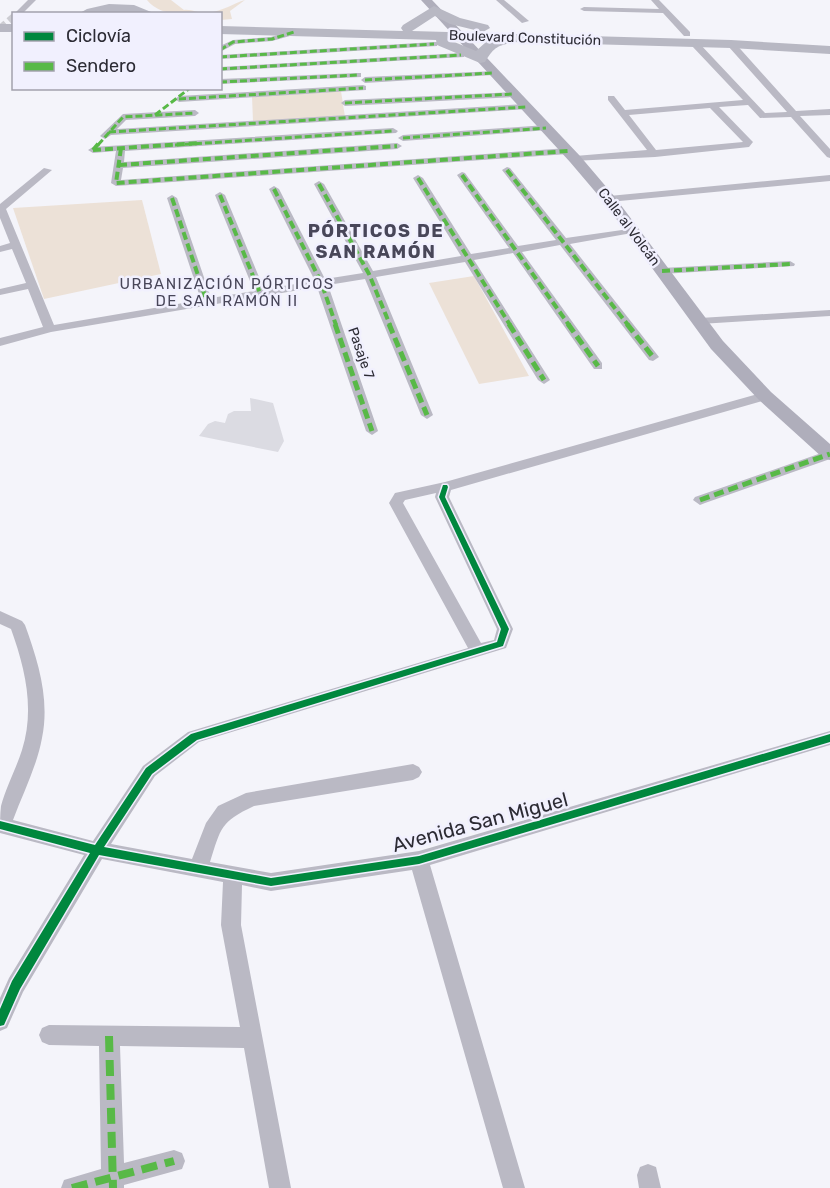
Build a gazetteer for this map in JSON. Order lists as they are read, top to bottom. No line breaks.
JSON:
{"streets":{"highway":["Boulevard Constitución"],"main road":["Calle al Volcán"],"street":["Pasaje 7","Avenida San Miguel"]},"crossings":[["Boulevard Constitución","Calle al Volcán"]],"districts":["PÓRTICOS DE SAN RAMÓN","URBANIZACIÓN PÓRTICOS DE SAN RAMÓN II"],"legend":["Ciclovía","Sendero"]}
